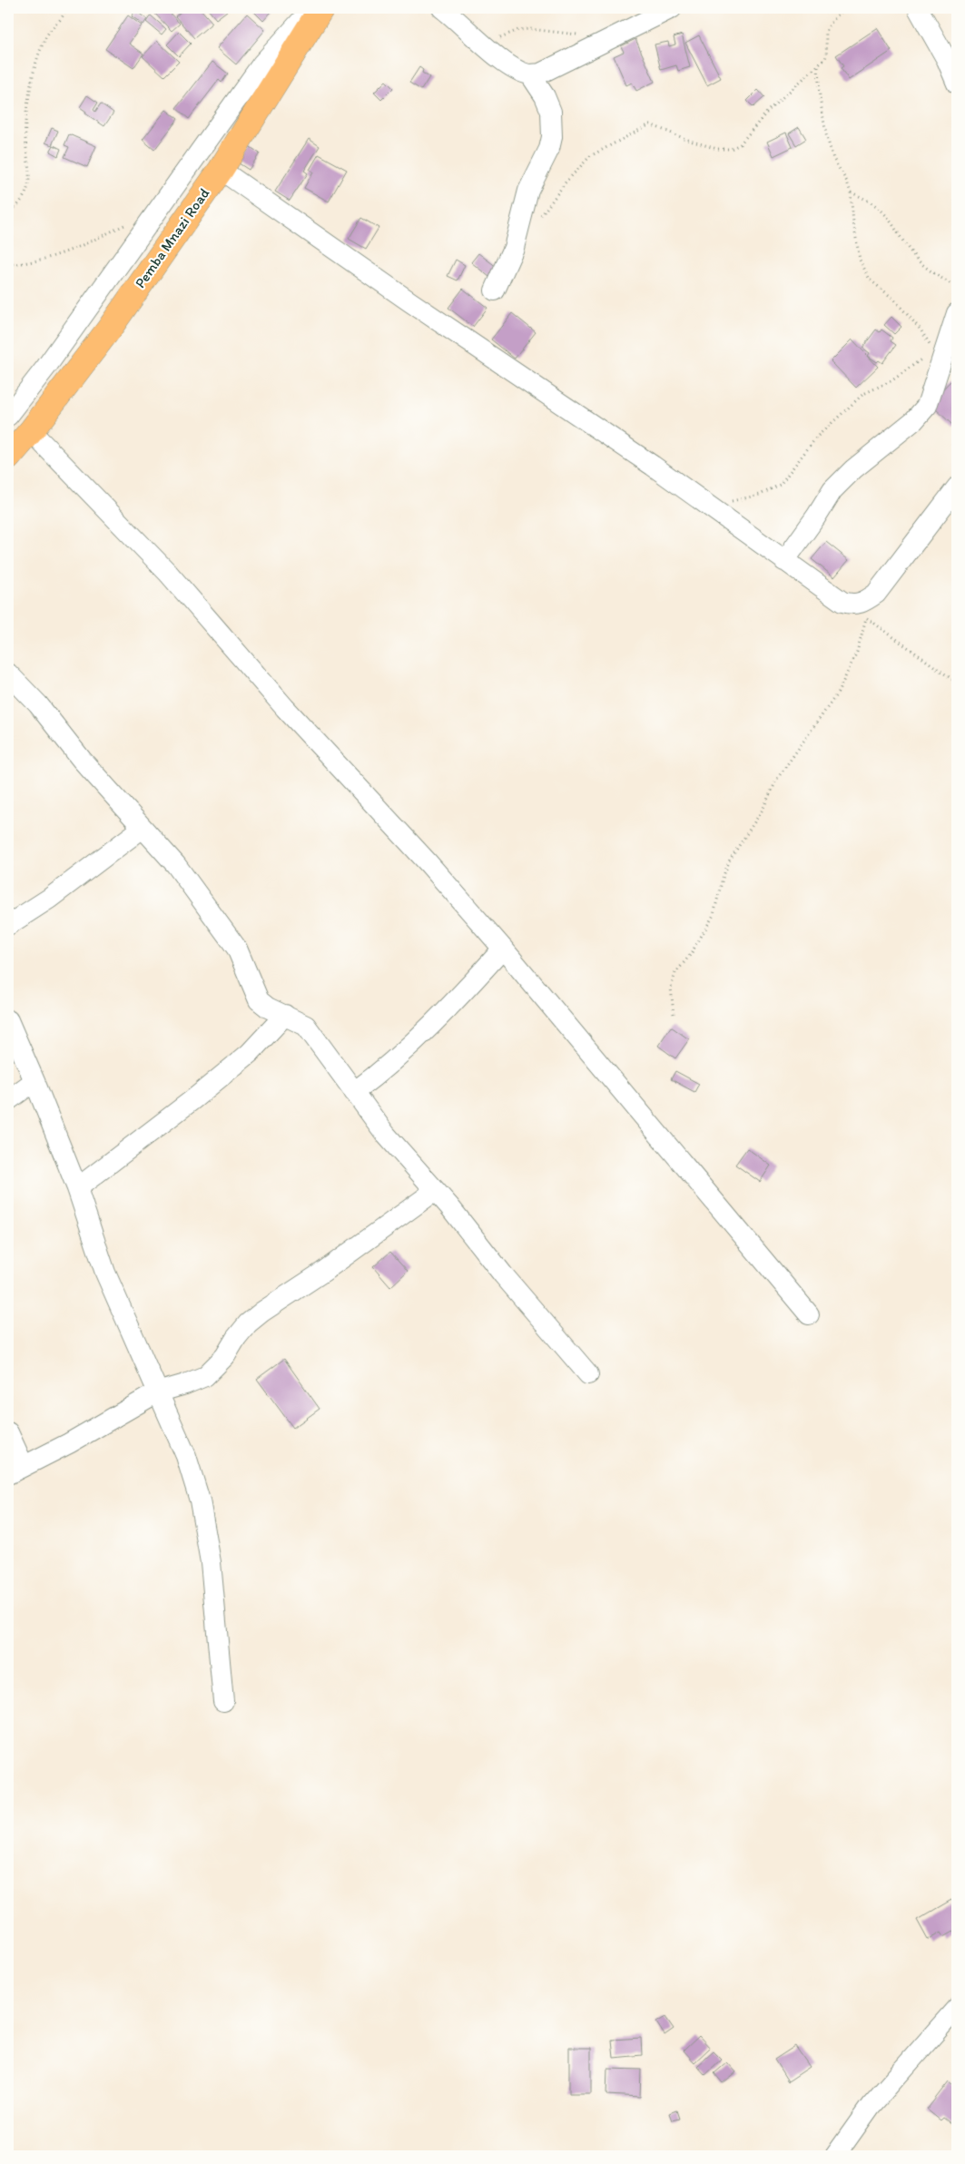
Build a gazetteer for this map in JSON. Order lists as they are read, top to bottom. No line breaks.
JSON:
{"streets":{"main road":["Pemba Mnazi Road"]}}
